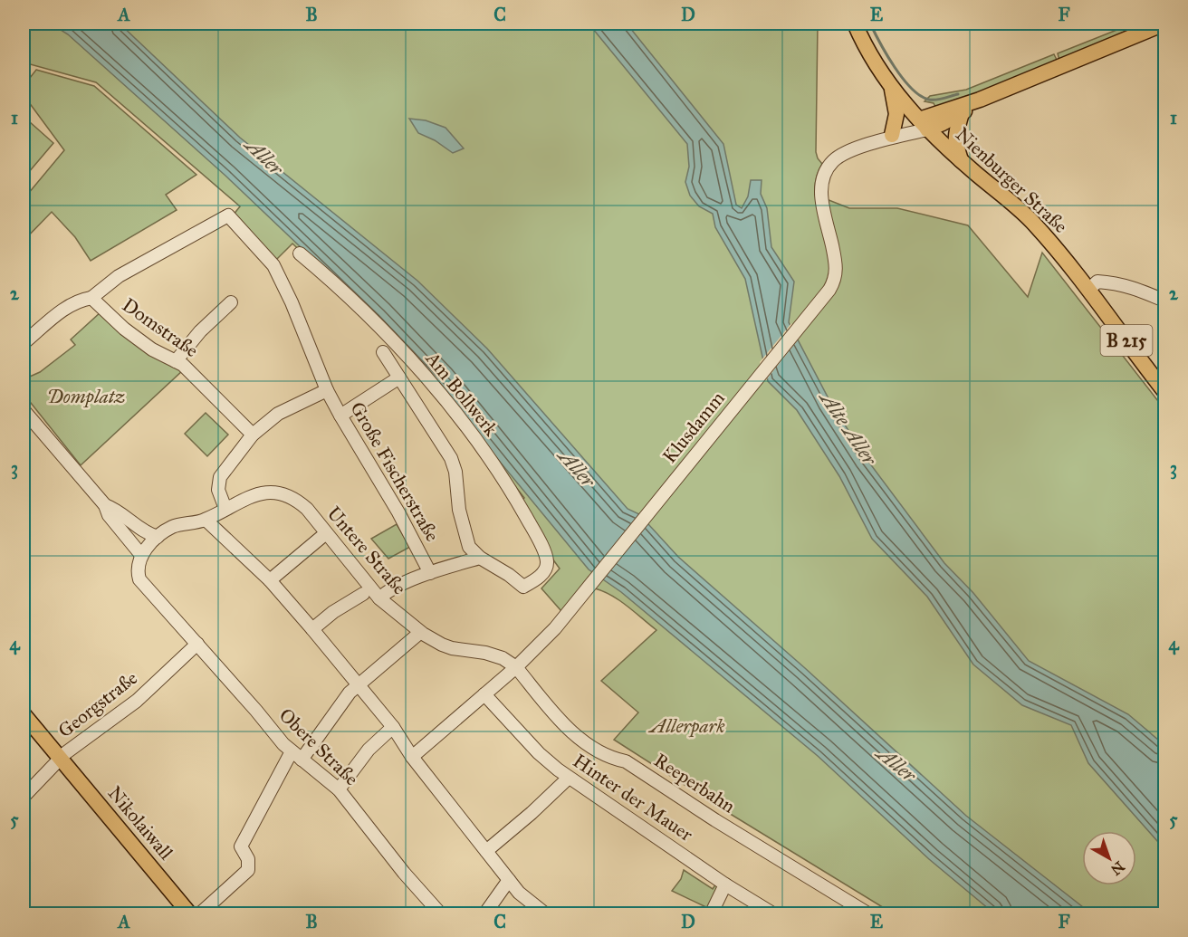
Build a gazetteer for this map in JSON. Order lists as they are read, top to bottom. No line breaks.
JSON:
{"streets":{"main road":["Nienburger Straße","B 215","Nikolaiwall"],"street":["Domstraße","Am Bollwerk","Klusdamm","Große Fischerstraße","Untere Straße","Georgstraße","Obere Straße","Reeperbahn","Hinter der Mauer"]},"crossings":[["Nienburger Straße","Klusdamm"],["Domstraße","Große Fischerstraße"],["Klusdamm","Untere Straße"],["Klusdamm","Reeperbahn"],["Klusdamm","Hinter der Mauer"],["Untere Straße","Reeperbahn"],["Georgstraße","Obere Straße"],["Georgstraße","Nikolaiwall"]],"water":["Aller","Alte Aller"],"parks":["Domplatz","Allerpark"],"north":"bottom right","grid":{"columns":["A","B","C","D","E","F"],"rows":["1","2","3","4","5"]}}
